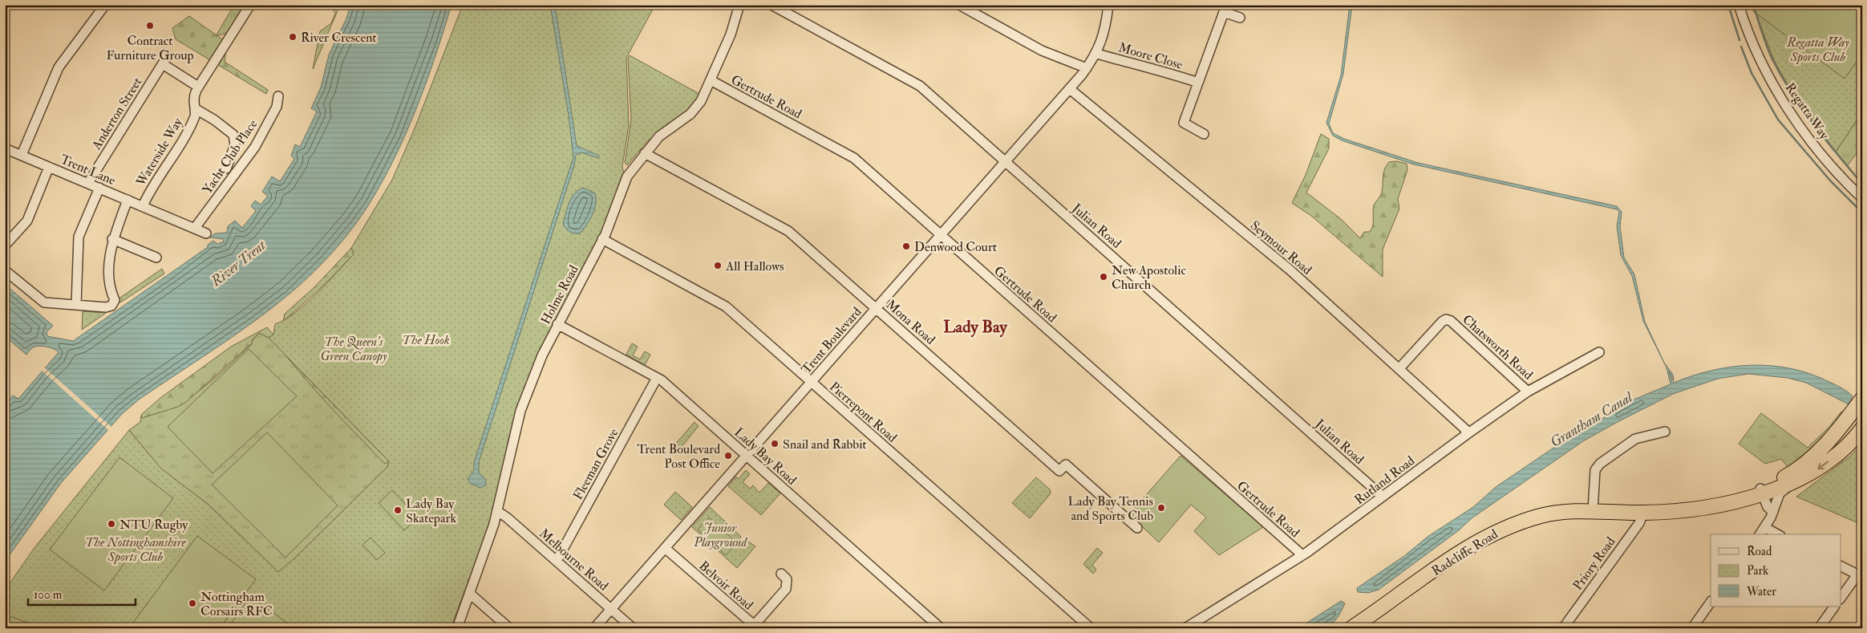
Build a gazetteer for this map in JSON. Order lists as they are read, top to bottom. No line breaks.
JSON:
{"streets":{"highway":["Radcliffe Road"],"street":["Moore Close","Gertrude Road","Regatta Way","Anderton Street","Waterside Way","Yacht Club Place","Trent Lane","Julian Road","Seymour Road","Holme Road","Mona Road","Trent Boulevard","Chatsworth Road","Pierrepont Road","Lady Bay Road","Fleeman Grove","Rutland Road","Melbourne Road","Priory Road","Belvoir Road"]},"crossings":[["Moore Close","Trent Boulevard"],["Gertrude Road","Holme Road"],["Gertrude Road","Trent Boulevard"],["Gertrude Road","Rutland Road"],["Anderton Street","Waterside Way"],["Anderton Street","Trent Lane"],["Waterside Way","Trent Lane"],["Yacht Club Place","Trent Lane"],["Julian Road","Trent Boulevard"],["Julian Road","Rutland Road"],["Seymour Road","Trent Boulevard"],["Seymour Road","Chatsworth Road"],["Seymour Road","Rutland Road"],["Holme Road","Mona Road"],["Holme Road","Pierrepont Road"],["Holme Road","Lady Bay Road"],["Holme Road","Melbourne Road"],["Mona Road","Trent Boulevard"],["Trent Boulevard","Pierrepont Road"],["Trent Boulevard","Lady Bay Road"],["Trent Boulevard","Melbourne Road"],["Trent Boulevard","Belvoir Road"],["Chatsworth Road","Rutland Road"],["Lady Bay Road","Fleeman Grove"],["Fleeman Grove","Melbourne Road"],["Radcliffe Road","Priory Road"]],"districts":["Lady Bay"],"water":["River Trent","Grantham Canal"],"parks":["Regatta Way Sports Club","The Hook","The Queen's Green Canopy","Junior Playground","The Nottinghamshire Sports Club"],"places":["Contract Furniture Group","River Crescent","Denwood Court","All Hallows","New Apostolic Church","Snail and Rabbit","Trent Boulevard Post Office","Lady Bay Tennis and Sports Club","Lady Bay Skatepark","NTU Rugby","Nottingham Corsairs RFC"],"legend":["Road","Park","Water"],"scale_bar":"100 m"}
